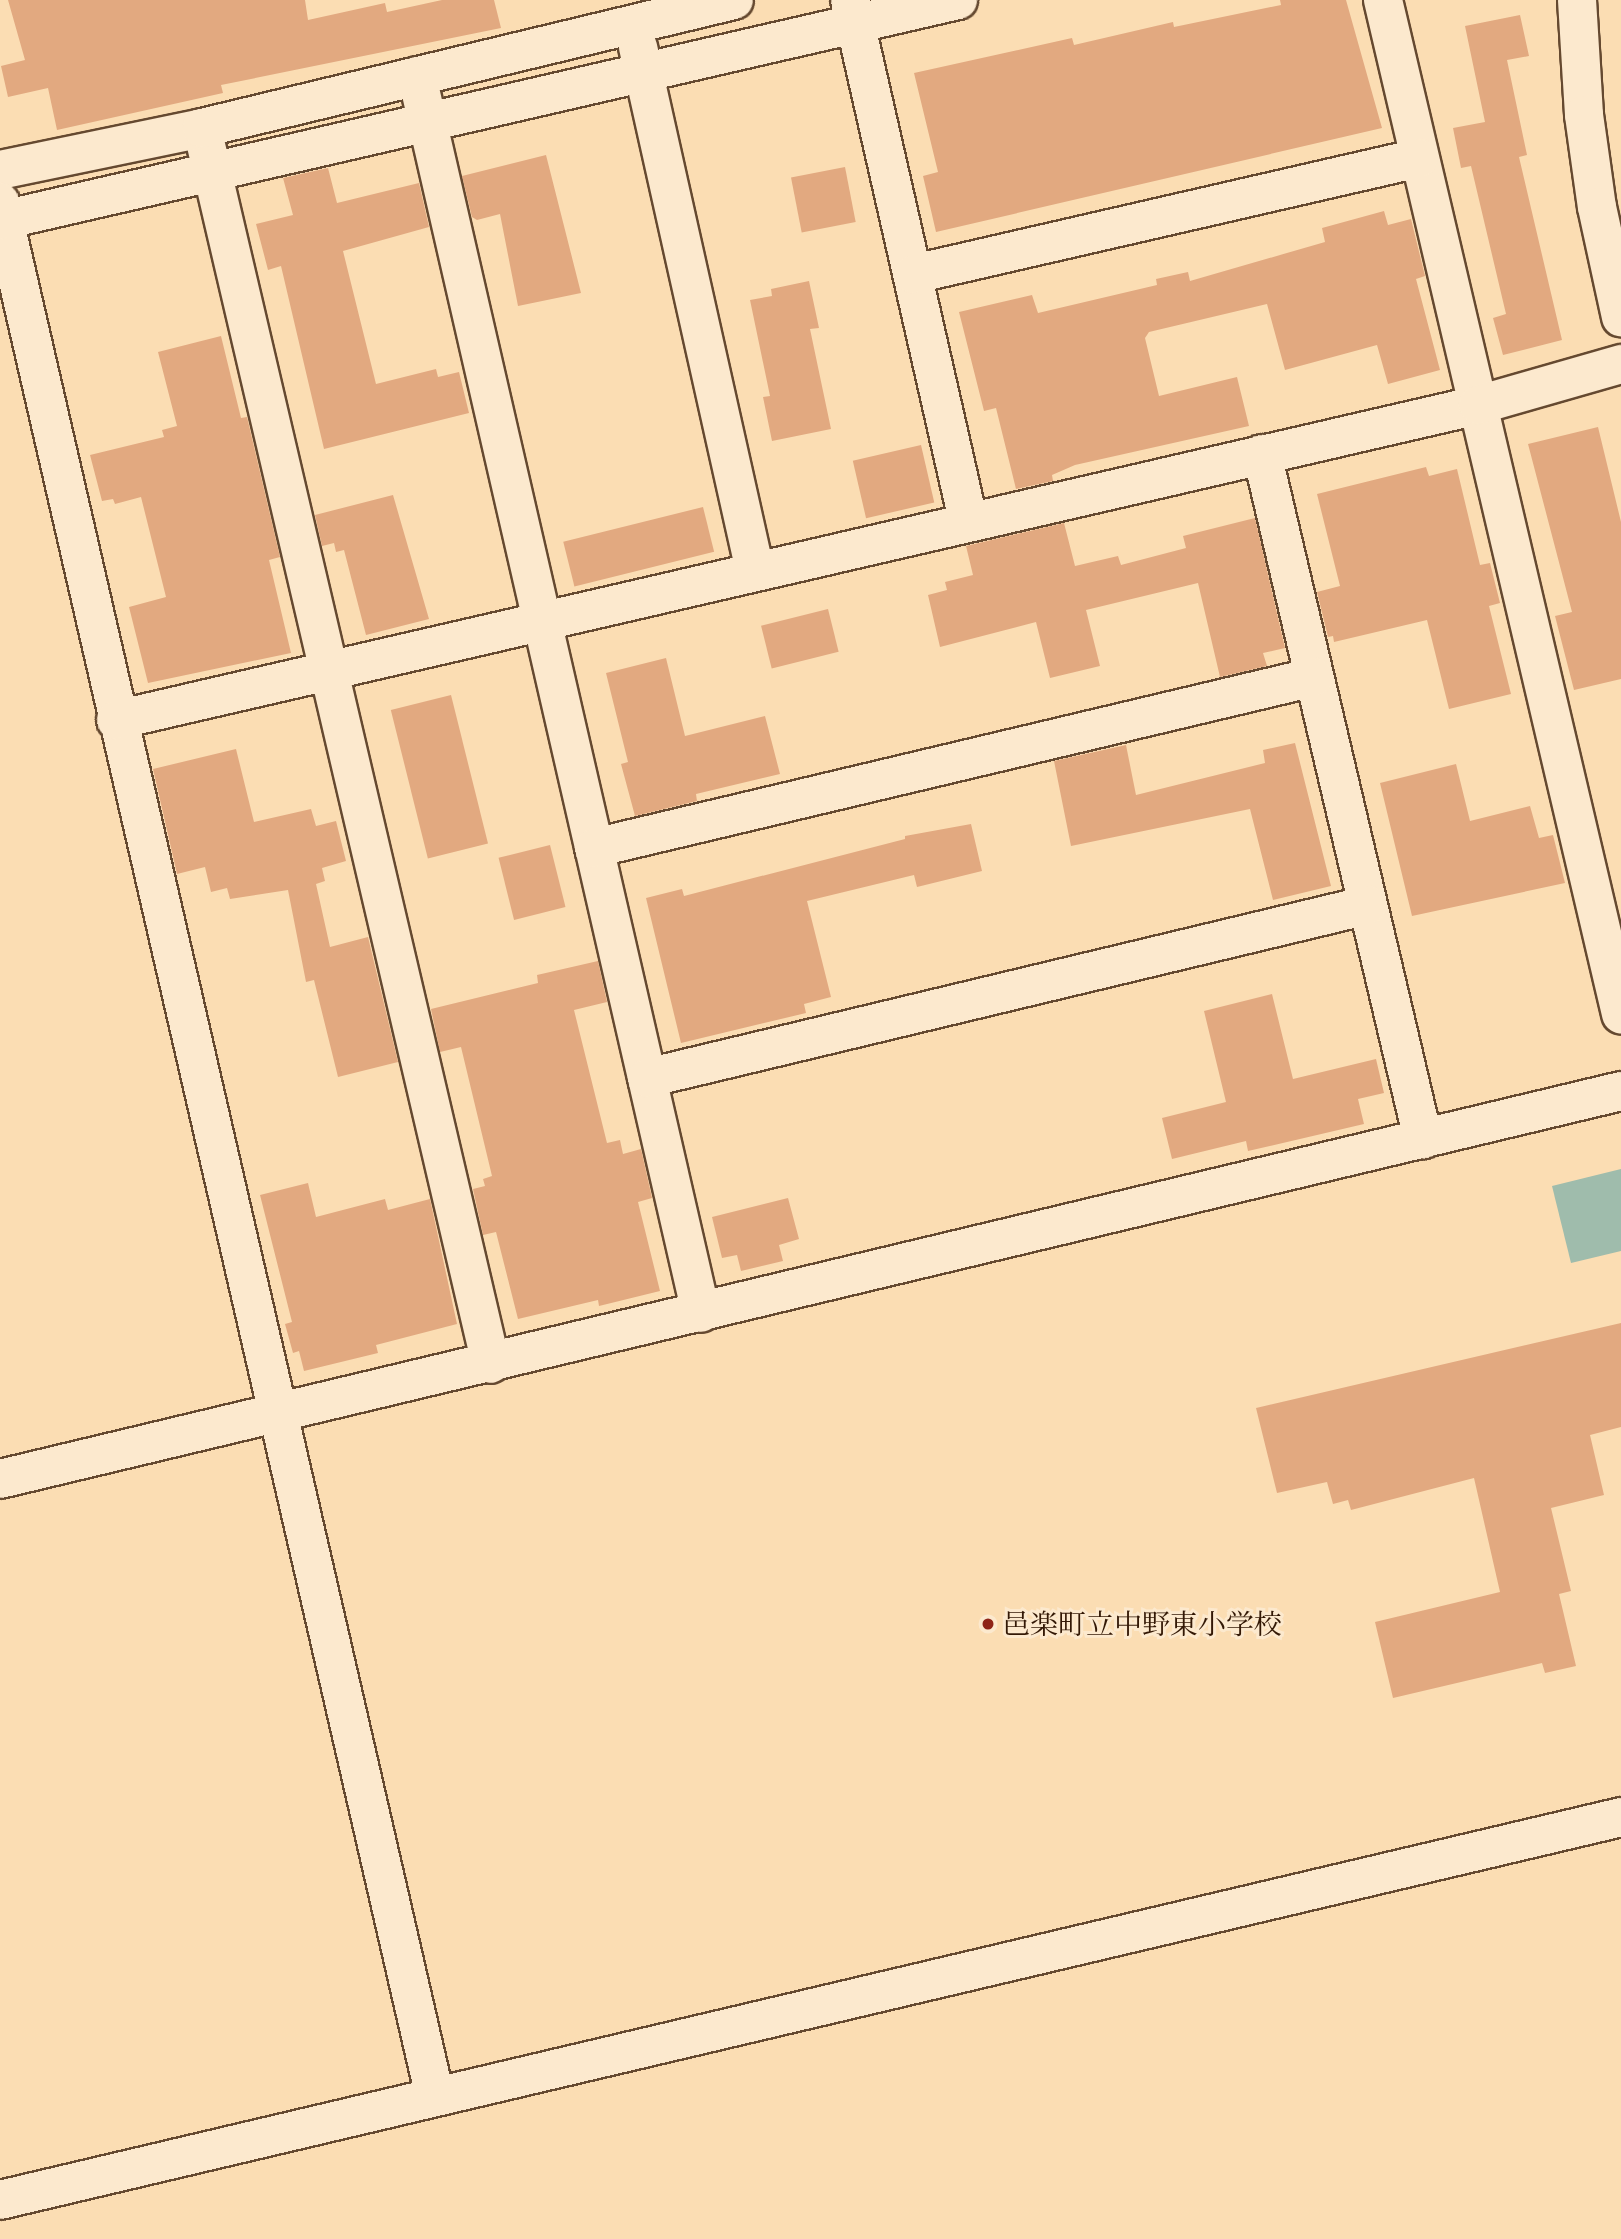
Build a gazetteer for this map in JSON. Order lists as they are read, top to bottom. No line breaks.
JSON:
{"places":["邑楽町立中野東小学校"]}
